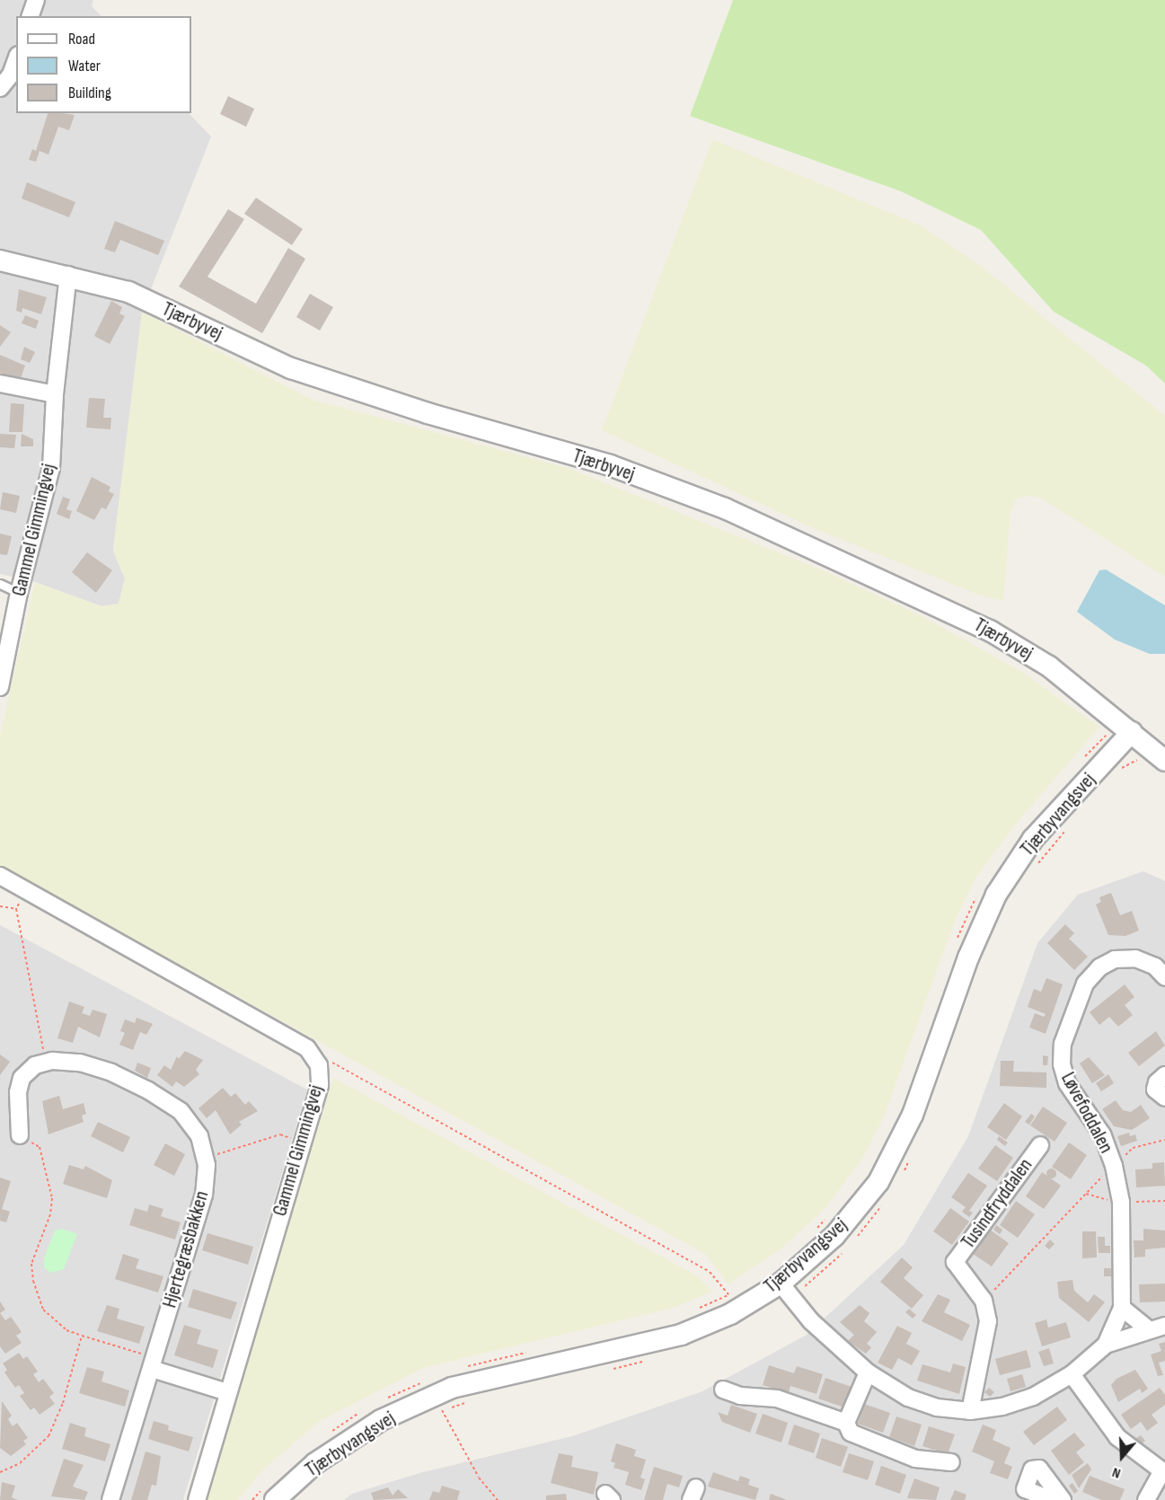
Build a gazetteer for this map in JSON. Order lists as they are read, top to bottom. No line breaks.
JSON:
{"streets":{"street":["Tjærbyvej","Gammel Gimmingvej","Tjærbyvangsvej","Løvefoddalen","Tusindfryddalen","Hjertegræsbakken"]},"crossings":[["Tjærbyvej","Gammel Gimmingvej"],["Tjærbyvej","Tjærbyvangsvej"]],"legend":["Road","Water","Building"],"north":"bottom"}
